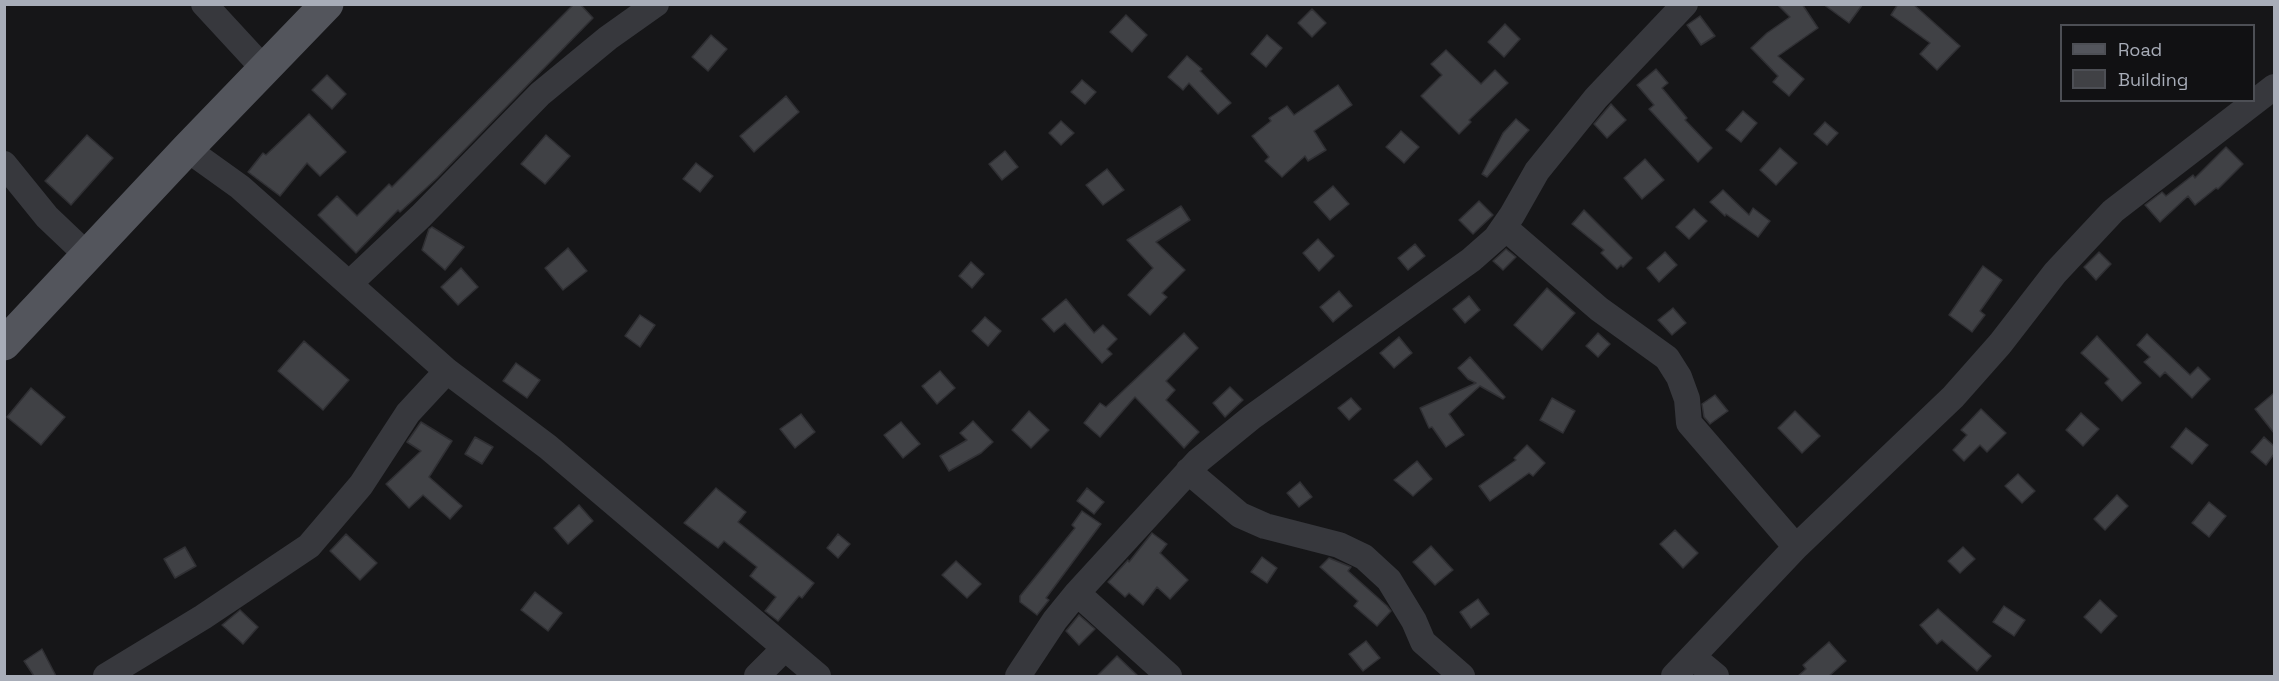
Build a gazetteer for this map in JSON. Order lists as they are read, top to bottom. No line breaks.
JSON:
{"legend":["Road","Building"]}
